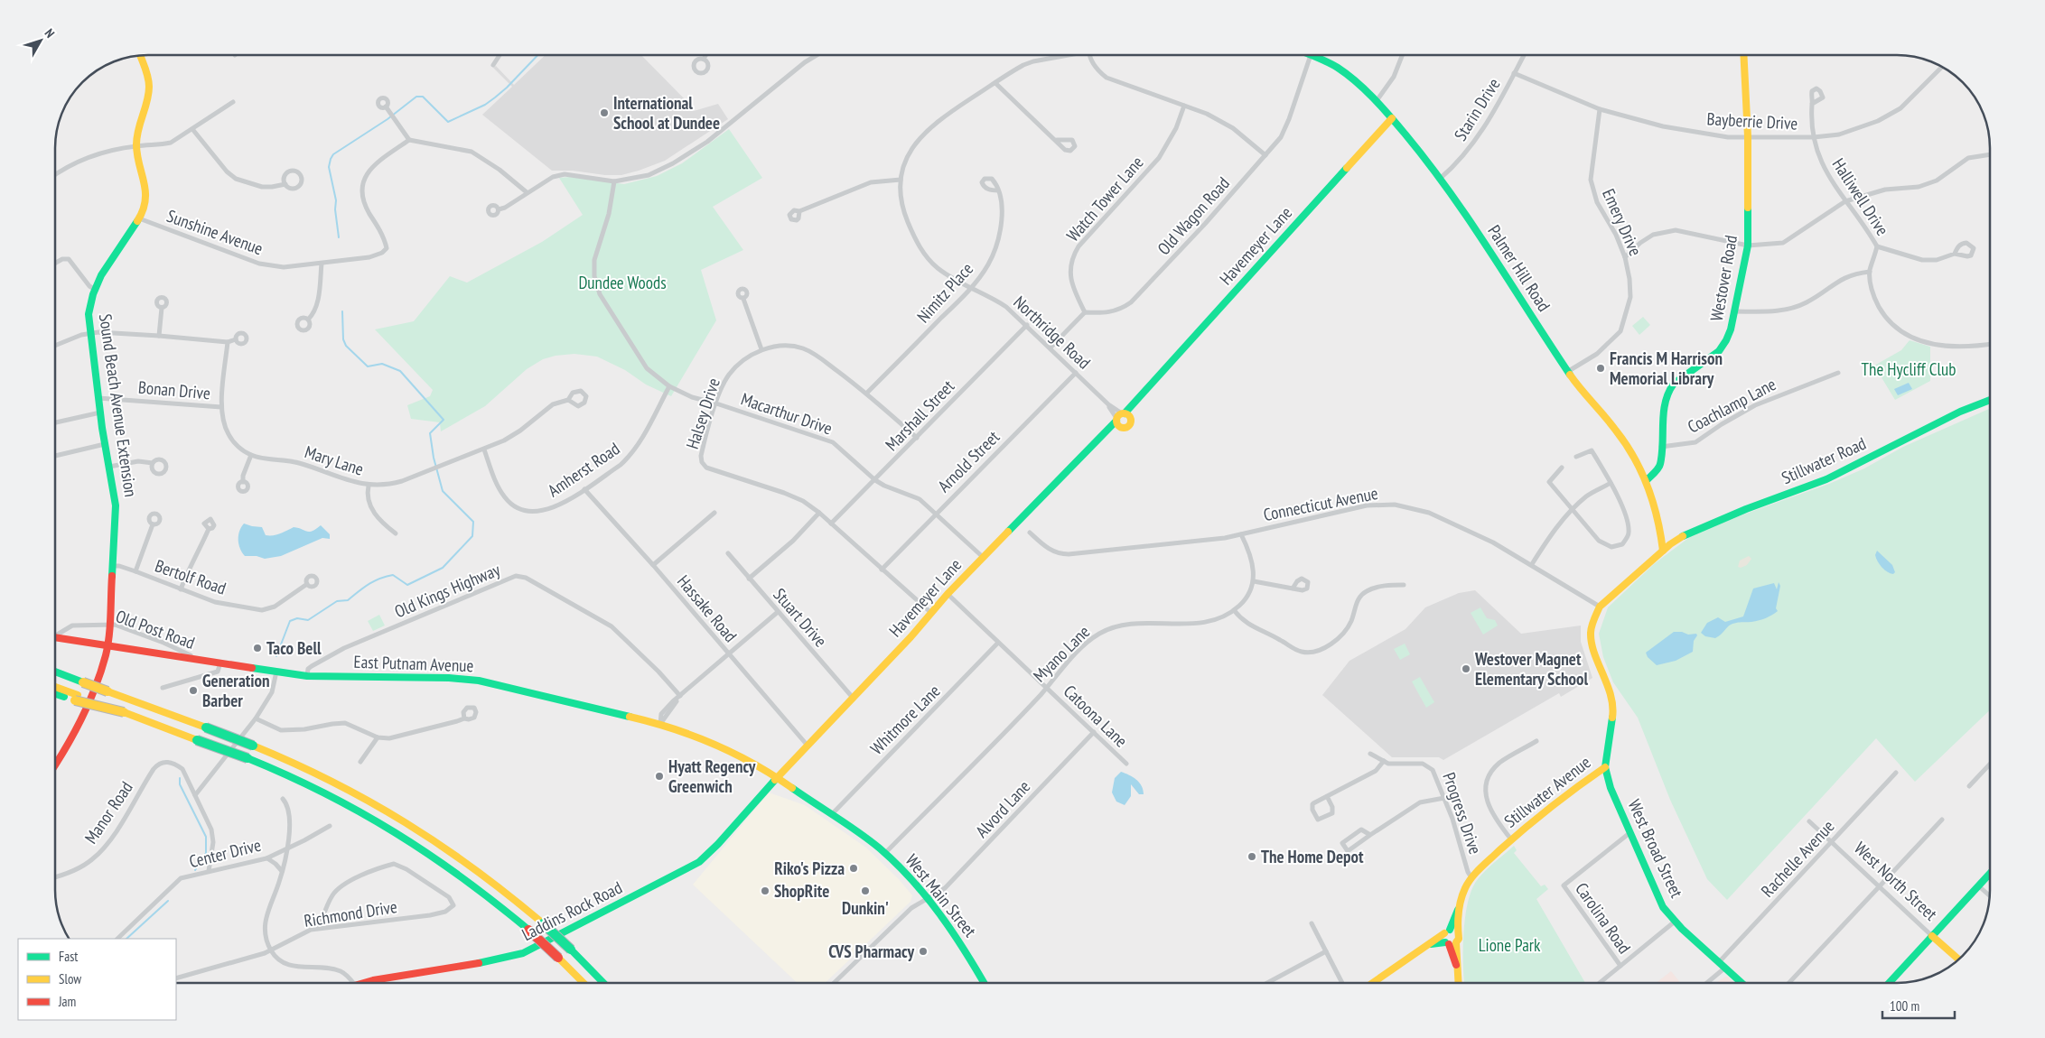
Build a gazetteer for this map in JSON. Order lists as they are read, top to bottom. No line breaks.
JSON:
{"streets":{"main road":["Havemeyer Lane","Palmer Hill Road","Westover Road","Sound Beach Avenue Extension","Stillwater Road","East Putnam Avenue","Stillwater Avenue","West Broad Street","West North Street","West Main Street","Laddins Rock Road"],"street":["Starin Drive","Bayberrie Drive","Halliwell Drive","Watch Tower Lane","Old Wagon Road","Emery Drive","Sunshine Avenue","Nimitz Place","Northridge Road","Bonan Drive","Coachlamp Lane","Halsey Drive","Macarthur Drive","Marshall Street","Mary Lane","Arnold Street","Amherst Road","Connecticut Avenue","Bertolf Road","Old Kings Highway","Hassake Road","Stuart Drive","Old Post Road","Myano Lane","Catoona Lane","Whitmore Lane","Alvord Lane","Manor Road","Progress Drive","Center Drive","Rachelle Avenue","Richmond Drive","Carolina Road"]},"crossings":[["Starin Drive","Bayberrie Drive"],["Starin Drive","Palmer Hill Road"],["Bayberrie Drive","Halliwell Drive"],["Bayberrie Drive","Emery Drive"],["Bayberrie Drive","Westover Road"],["Watch Tower Lane","Old Wagon Road"],["Old Wagon Road","Palmer Hill Road"],["Emery Drive","Palmer Hill Road"],["Sunshine Avenue","Sound Beach Avenue Extension"],["Havemeyer Lane","Palmer Hill Road"],["Havemeyer Lane","Northridge Road"],["Havemeyer Lane","Halsey Drive"],["Havemeyer Lane","Macarthur Drive"],["Havemeyer Lane","Hassake Road"],["Havemeyer Lane","Stuart Drive"],["Havemeyer Lane","East Putnam Avenue"],["Havemeyer Lane","Catoona Lane"],["Havemeyer Lane","Laddins Rock Road"],["Palmer Hill Road","Westover Road"],["Palmer Hill Road","Stillwater Road"],["Palmer Hill Road","Stillwater Avenue"],["Westover Road","Coachlamp Lane"],["Nimitz Place","Northridge Road"],["Nimitz Place","Halsey Drive"],["Northridge Road","Marshall Street"],["Northridge Road","Arnold Street"],["Bonan Drive","Sound Beach Avenue Extension"],["Bonan Drive","Mary Lane"],["Sound Beach Avenue Extension","Bertolf Road"],["Sound Beach Avenue Extension","Old Post Road"],["Sound Beach Avenue Extension","East Putnam Avenue"],["Halsey Drive","Macarthur Drive"],["Halsey Drive","Marshall Street"],["Halsey Drive","Arnold Street"],["Macarthur Drive","Marshall Street"],["Macarthur Drive","Arnold Street"],["Macarthur Drive","Amherst Road"],["Mary Lane","Amherst Road"],["Stillwater Road","Stillwater Avenue"],["Amherst Road","Hassake Road"],["Connecticut Avenue","Stillwater Avenue"],["Old Kings Highway","East Putnam Avenue"],["Old Post Road","East Putnam Avenue"],["Myano Lane","Catoona Lane"],["Myano Lane","West Main Street"],["East Putnam Avenue","West Main Street"],["East Putnam Avenue","Laddins Rock Road"],["Catoona Lane","Whitmore Lane"],["Catoona Lane","Alvord Lane"],["Whitmore Lane","West Main Street"],["Stillwater Avenue","Progress Drive"],["Stillwater Avenue","West Broad Street"],["Alvord Lane","West Main Street"],["West Broad Street","Rachelle Avenue"],["West Broad Street","Carolina Road"],["Rachelle Avenue","West North Street"]],"parks":["Dundee Woods","The Hycliff Club","Lione Park"],"places":["International School at Dundee","Francis M Harrison Memorial Library","Taco Bell","Westover Magnet Elementary School","Generation Barber","Hyatt Regency Greenwich","The Home Depot","Riko's Pizza","ShopRite","Dunkin'","CVS Pharmacy"],"legend":["Fast","Slow","Jam"],"scale_bar":"100 m","north":"top right"}
